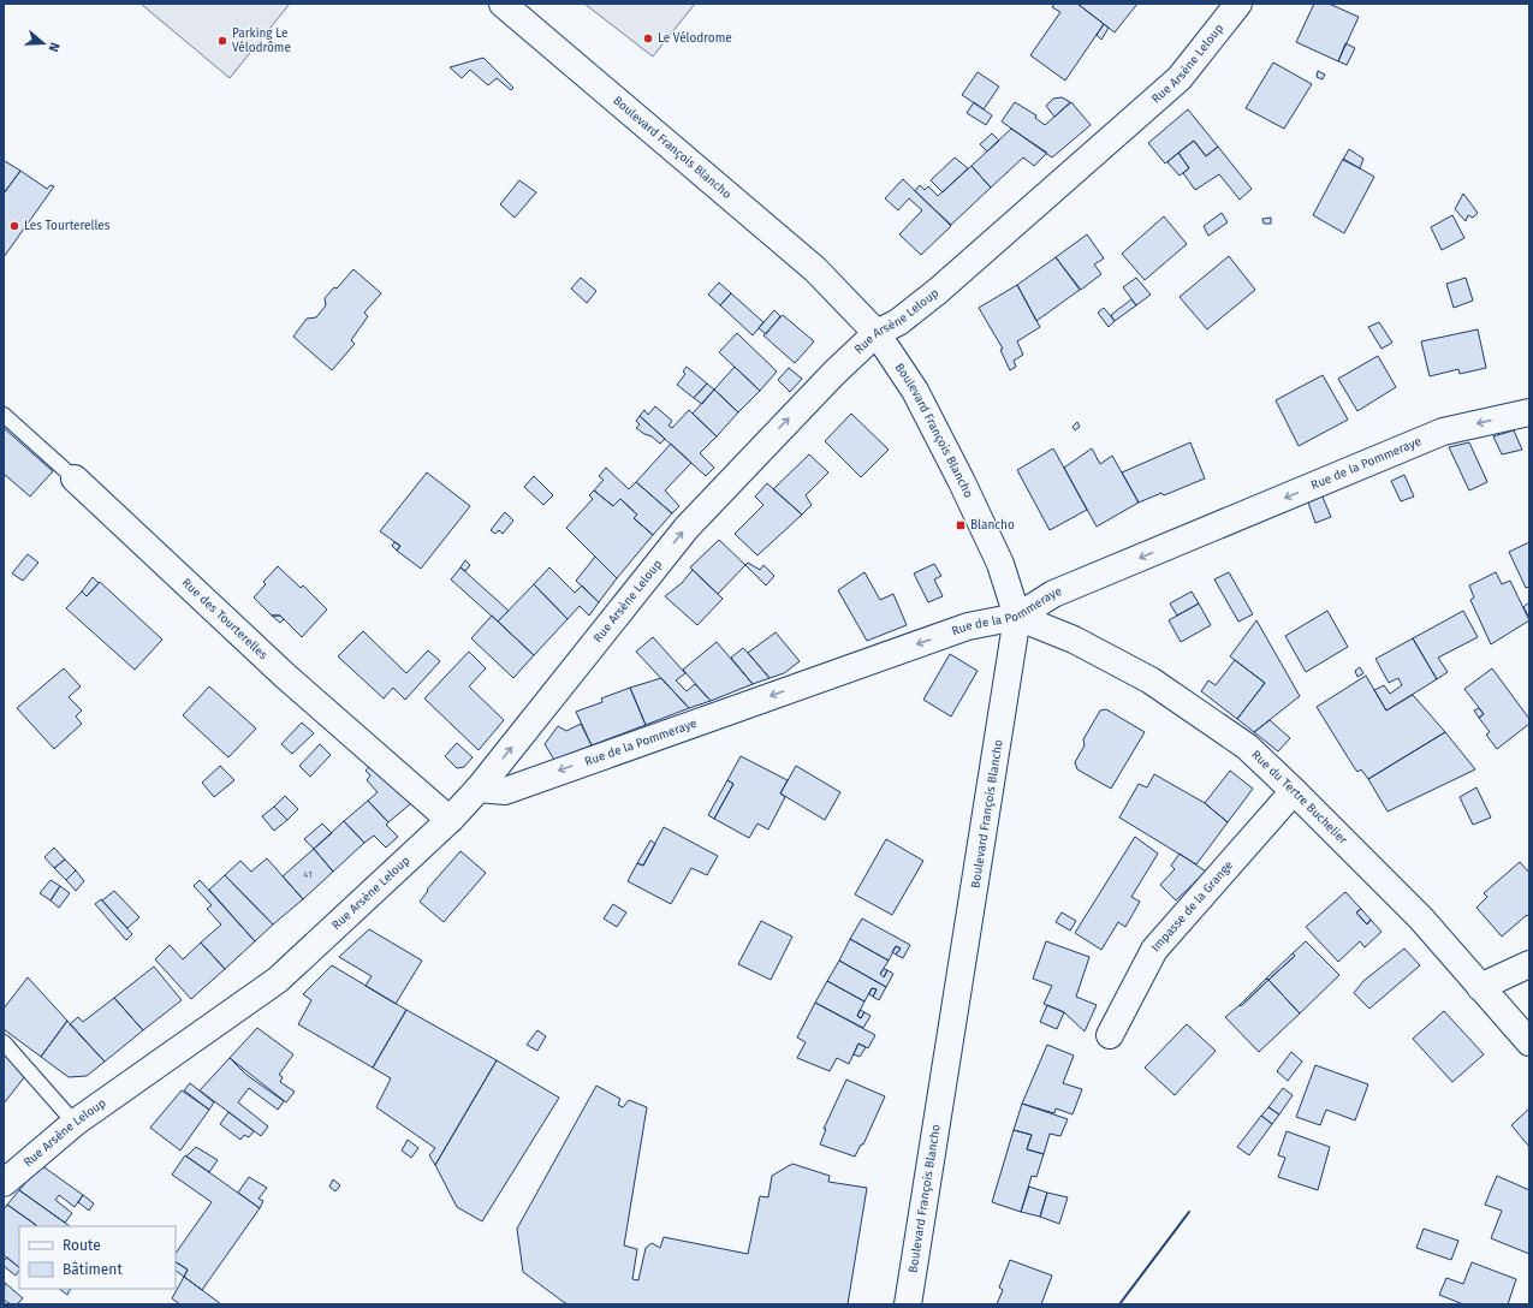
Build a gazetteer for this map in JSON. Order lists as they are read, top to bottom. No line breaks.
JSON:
{"streets":{"street":["Rue Arsène Leloup","Boulevard François Blancho","Rue de la Pommeraye","Rue des Tourterelles","Rue du Tertre Buchelier","Impasse de la Grange"]},"crossings":[["Rue Arsène Leloup","Boulevard François Blancho"],["Rue Arsène Leloup","Rue de la Pommeraye"],["Rue Arsène Leloup","Rue des Tourterelles"],["Boulevard François Blancho","Rue de la Pommeraye"],["Boulevard François Blancho","Rue du Tertre Buchelier"],["Rue de la Pommeraye","Rue du Tertre Buchelier"],["Rue du Tertre Buchelier","Impasse de la Grange"]],"one_way":["Rue Arsène Leloup","Rue de la Pommeraye"],"places":{"other":["Le Vélodrome","Parking Le Vélodrôme","Les Tourterelles"],"transit":["Blancho"]},"house_numbers":["41"],"legend":["Route","Bâtiment"],"north":"right"}
